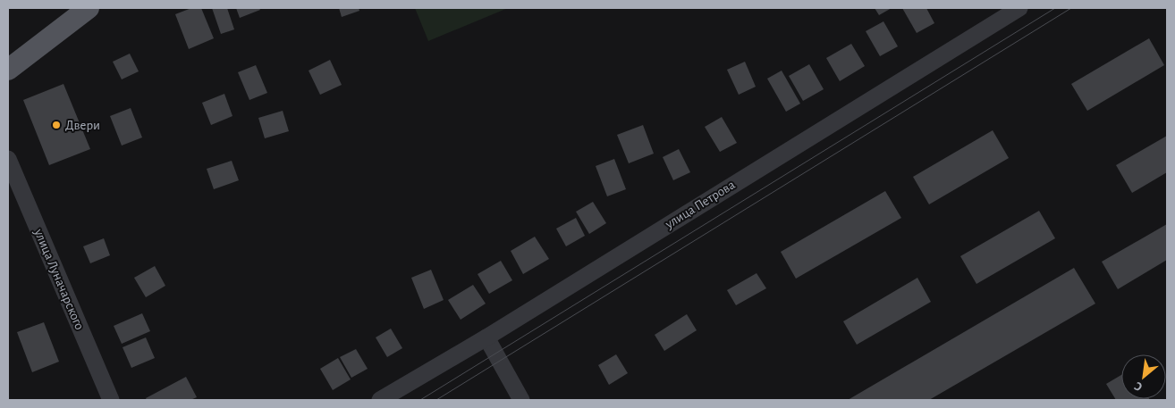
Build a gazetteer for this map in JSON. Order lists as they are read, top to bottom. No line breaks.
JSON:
{"streets":{"street":["улица Петрова","улица Луначарского"]},"places":["Двери"],"north":"bottom left"}
